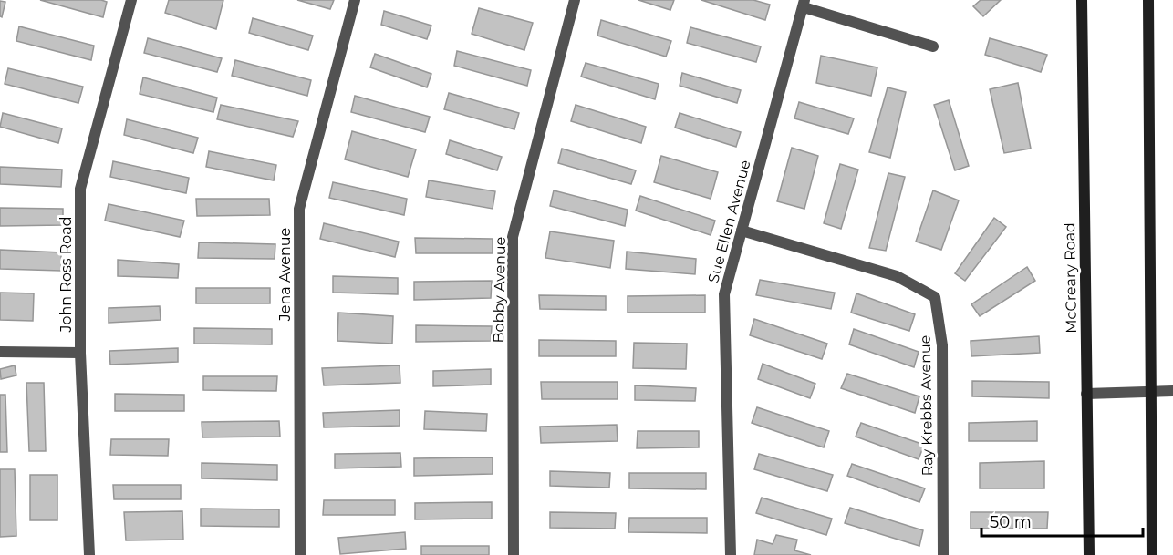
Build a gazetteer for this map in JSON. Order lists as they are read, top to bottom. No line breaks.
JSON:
{"streets":{"main road":["McCreary Road"],"street":["Sue Ellen Avenue","John Ross Road","Jena Avenue","Bobby Avenue","Ray Krebbs Avenue"]},"crossings":[["Sue Ellen Avenue","Ray Krebbs Avenue"]],"scale_bar":"50 m"}
